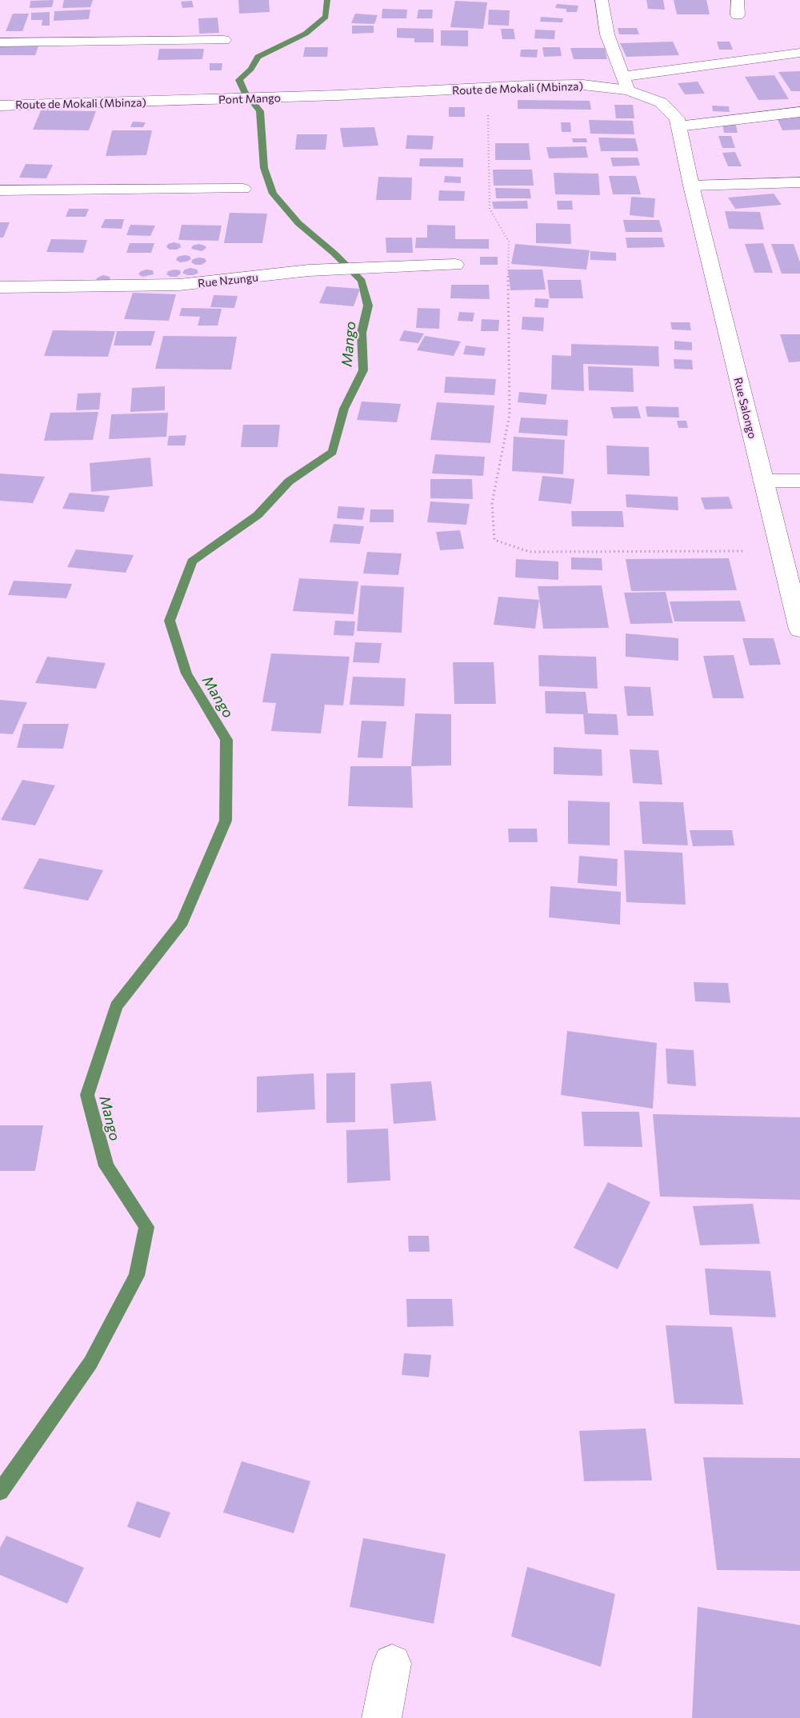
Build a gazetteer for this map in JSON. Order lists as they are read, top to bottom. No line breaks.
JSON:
{"streets":{"street":["Route de Mokali (Mbinza)","Pont Mango","Rue Nzungu","Rue Salongo"]},"crossings":[["Route de Mokali (Mbinza)","Pont Mango"],["Route de Mokali (Mbinza)","Rue Salongo"]],"water":["Mango"]}
